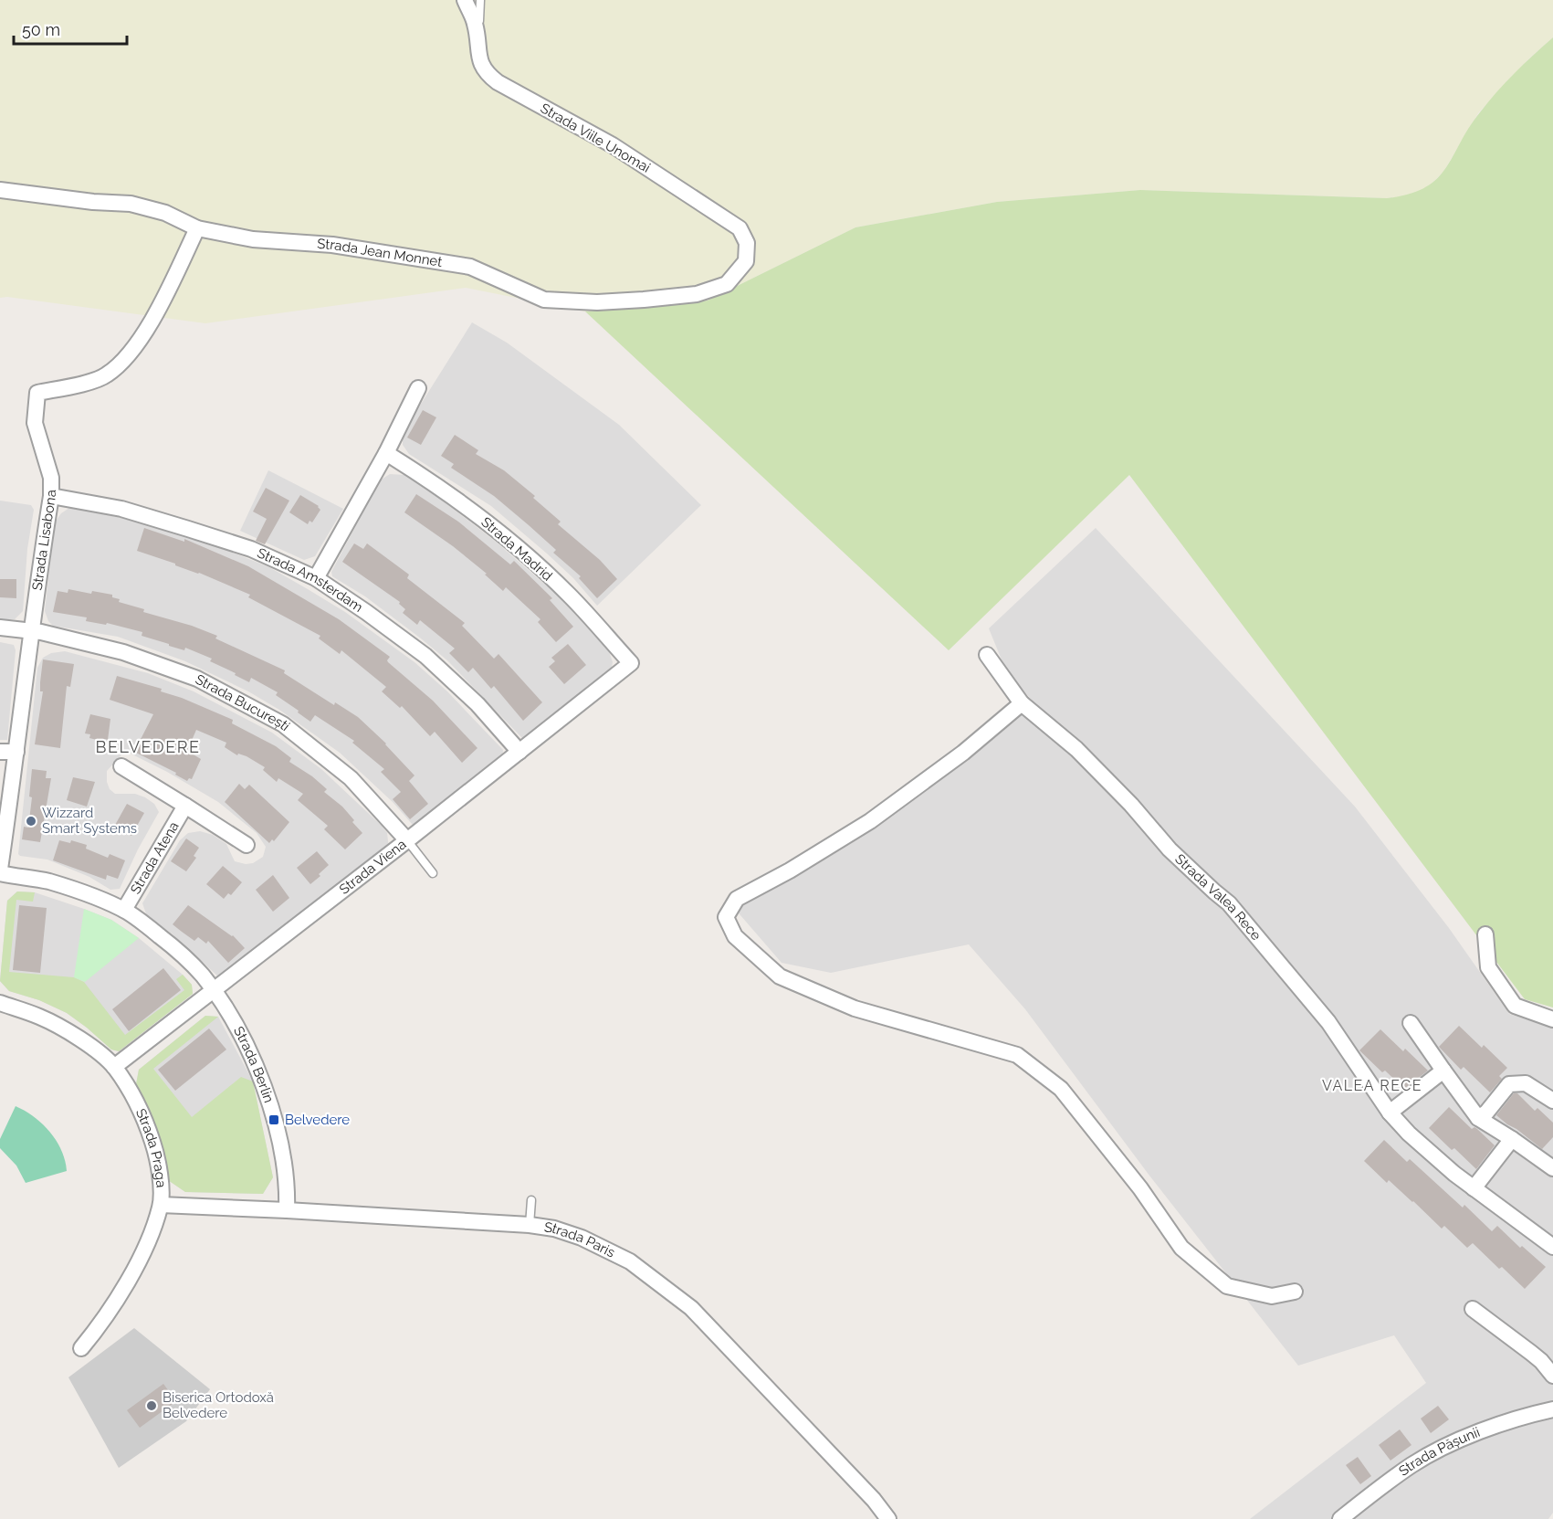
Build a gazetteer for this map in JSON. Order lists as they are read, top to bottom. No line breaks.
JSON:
{"streets":{"street":["Strada Viile Unomai","Strada Jean Monnet","Strada Lisabona","Strada Madrid","Strada Amsterdam","Strada București","Strada Atena","Strada Viena","Strada Valea Rece","Strada Berlin","Strada Praga","Strada Paris","Strada Pășunii"]},"crossings":[["Strada Viile Unomai","Strada Jean Monnet"],["Strada Jean Monnet","Strada Lisabona"],["Strada Lisabona","Strada Amsterdam"],["Strada Lisabona","Strada București"],["Strada Madrid","Strada Viena"],["Strada Amsterdam","Strada Viena"],["Strada București","Strada Viena"],["Strada Atena","Strada Berlin"],["Strada Viena","Strada Berlin"],["Strada Viena","Strada Praga"],["Strada Berlin","Strada Paris"],["Strada Praga","Strada Paris"]],"districts":["BELVEDERE","VALEA RECE"],"places":{"other":["Wizzard Smart Systems","Biserica Ortodoxă Belvedere"],"transit":["Belvedere"]},"scale_bar":"50 m"}
